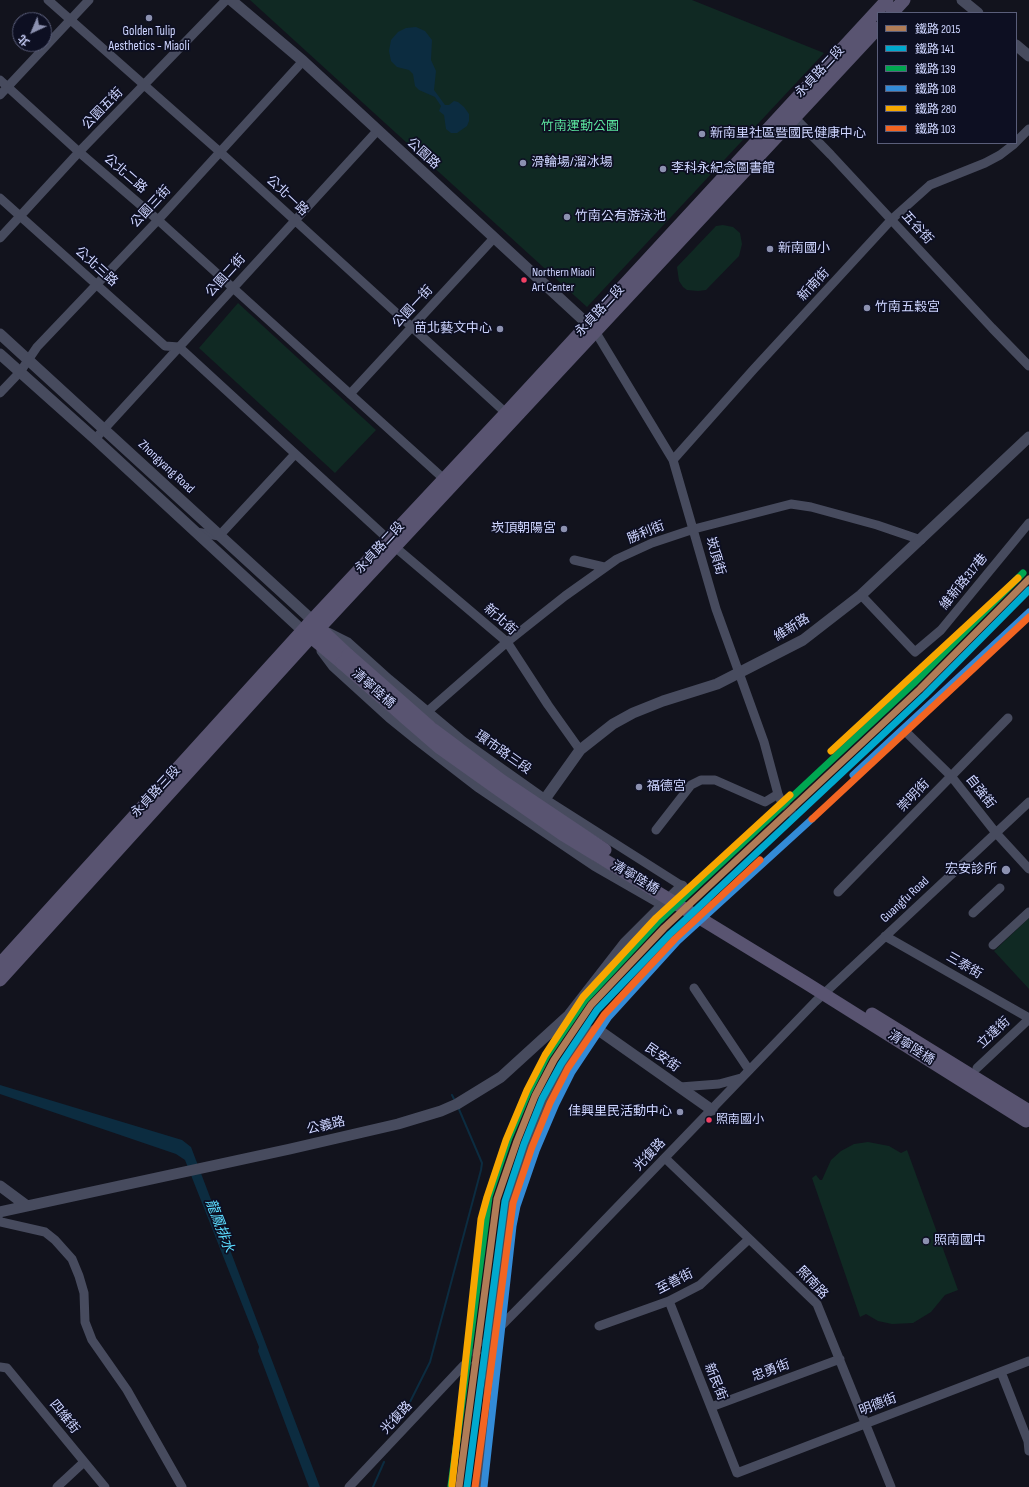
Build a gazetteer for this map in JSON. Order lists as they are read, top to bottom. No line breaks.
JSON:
{"streets":{"main road":["永貞路二段","清寧陸橋","永貞路三段"],"street":["公園五街","公園路","公北二路","公北一路","公園三街","五谷街","公北三路","公園二街","新南街","公園一街","Zhongyang Road","勝利街","崁頂街","維新路317巷","新北街","維新路","環市路三段","自強街","崇明街","Guangfu Road","三泰街","立達街","民安街","公義路","光復路","至善街","照南路","忠勇街","新民街","明德街","四維街"]},"crossings":[["永貞路二段","公園路"],["永貞路二段","公北二路"],["永貞路二段","公北一路"],["永貞路二段","五谷街"],["永貞路二段","Zhongyang Road"],["永貞路二段","崁頂街"],["永貞路二段","新北街"],["永貞路二段","清寧陸橋"],["永貞路二段","環市路三段"],["永貞路二段","永貞路三段"],["公園五街","公北二路"],["公園五街","公北一路"],["公園五街","公北三路"],["公園路","公園三街"],["公園路","公園二街"],["公園路","公園一街"],["公園路","崁頂街"],["公北二路","公園三街"],["公北二路","公園二街"],["公北二路","公園一街"],["公北一路","公園三街"],["公北一路","公園二街"],["公北一路","公園一街"],["公園三街","公北三路"],["公園三街","Zhongyang Road"],["五谷街","新南街"],["公北三路","公園二街"],["公北三路","新北街"],["公園二街","Zhongyang Road"],["公園二街","新北街"],["新南街","崁頂街"],["Zhongyang Road","清寧陸橋"],["Zhongyang Road","環市路三段"],["Zhongyang Road","永貞路三段"],["勝利街","崁頂街"],["勝利街","新北街"],["勝利街","維新路"],["勝利街","環市路三段"],["崁頂街","維新路"],["維新路317巷","維新路"],["新北街","維新路"],["維新路","環市路三段"],["清寧陸橋","環市路三段"],["清寧陸橋","永貞路三段"],["環市路三段","永貞路三段"],["自強街","崇明街"],["自強街","Guangfu Road"],["Guangfu Road","三泰街"],["Guangfu Road","光復路"],["三泰街","立達街"],["民安街","光復路"],["光復路","照南路"],["至善街","照南路"],["至善街","新民街"],["照南路","忠勇街"],["照南路","明德街"],["忠勇街","新民街"],["新民街","明德街"]],"water":["龍鳳排水"],"parks":["竹南運動公園"],"places":["Golden Tulip Aesthetics - Miaoli","新南里社區暨國民健康中心","滑輪場/溜冰場","李科永紀念圖書館","竹南公有游泳池","新南國小","Northern Miaoli Art Center","竹南五穀宮","苗北藝文中心","崁頂朝陽宮","福德宮","宏安診所","佳興里民活動中心","照南國小","照南國中"],"lines":["rail line 139","rail line 280","rail line 2015","rail line 141","rail line 108","rail line 103"],"legend":["鐵路 2015","鐵路 141","鐵路 139","鐵路 108","鐵路 280","鐵路 103"],"north":"bottom left"}
